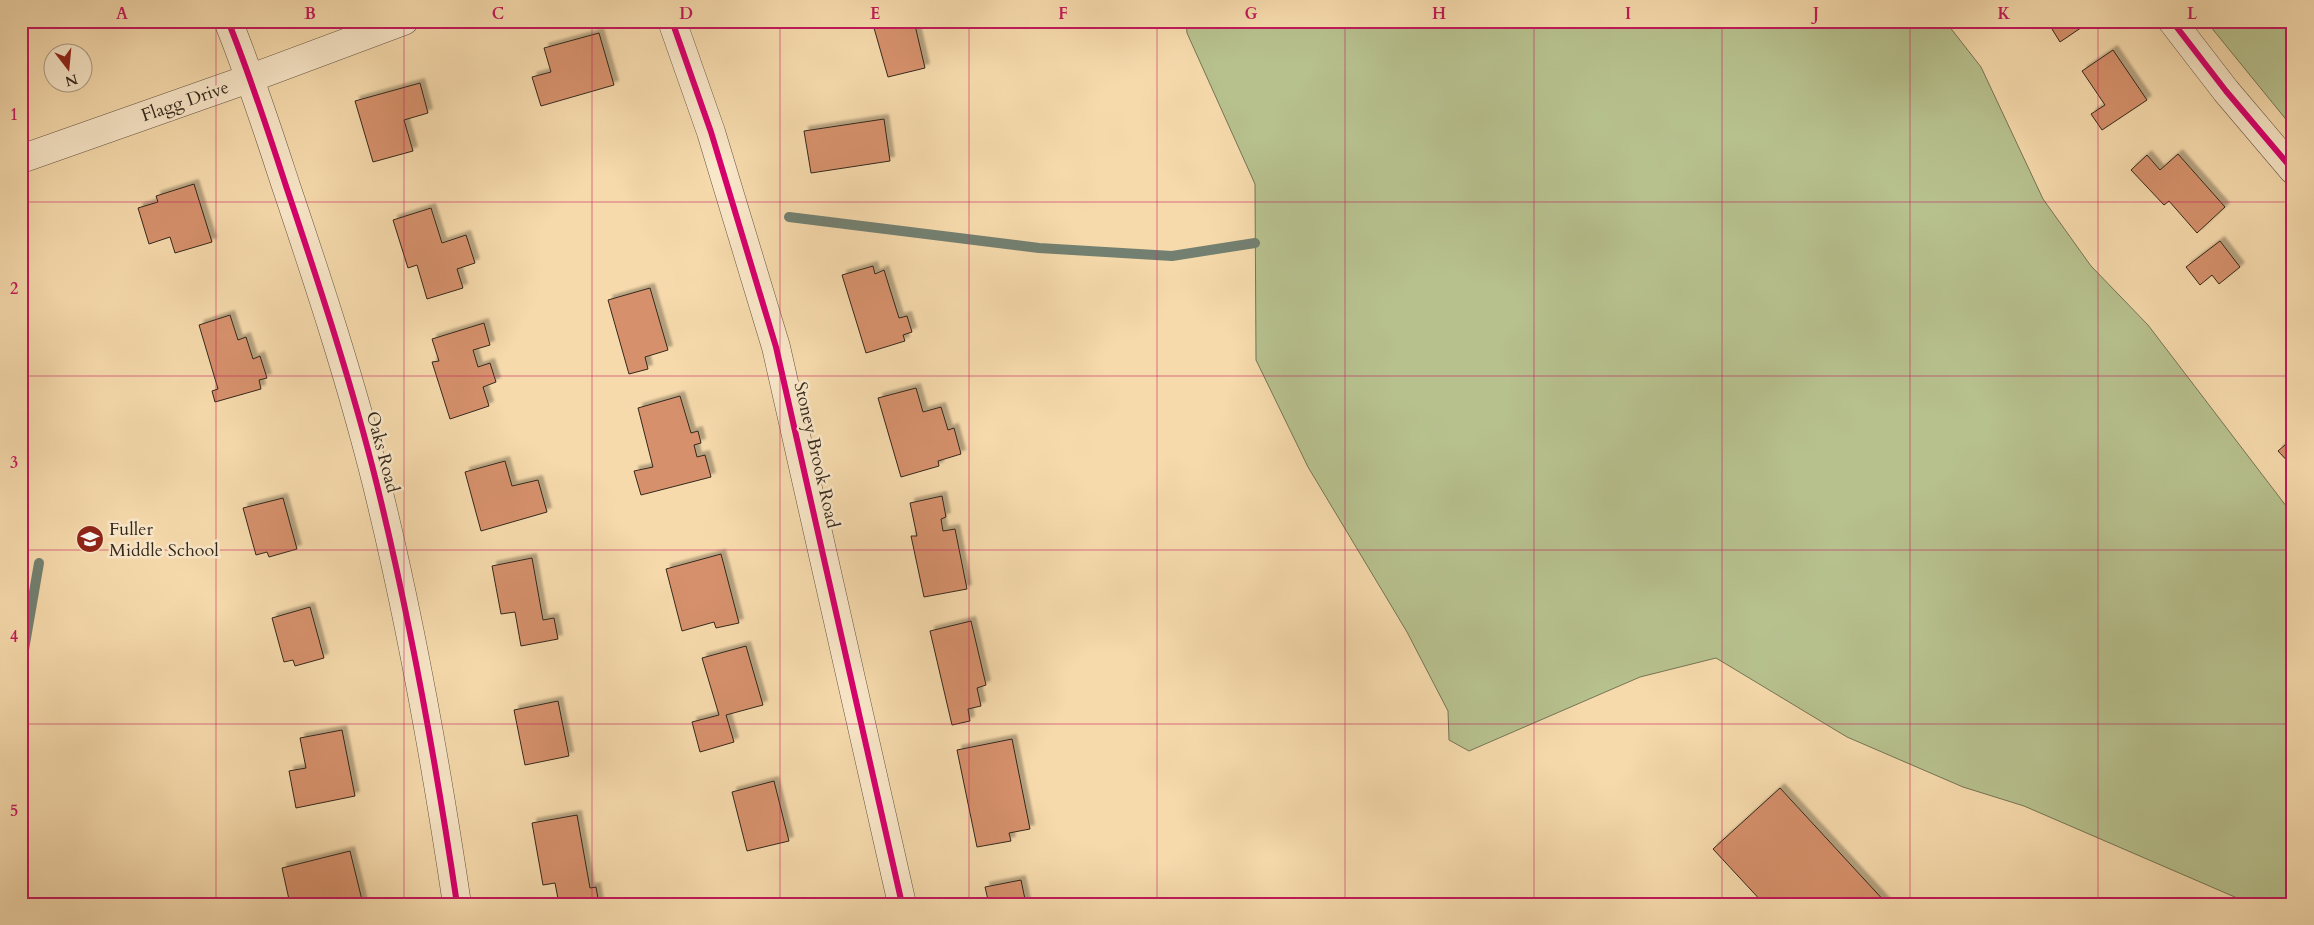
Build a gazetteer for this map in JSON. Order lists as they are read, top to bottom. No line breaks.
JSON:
{"streets":{"street":["Flagg Drive","Oaks Road","Stoney Brook Road"]},"crossings":[["Flagg Drive","Oaks Road"]],"places":{"school or university":["Fuller Middle School"]},"north":"bottom","grid":{"columns":["A","B","C","D","E","F","G","H","I","J","K","L"],"rows":["1","2","3","4","5"]}}
